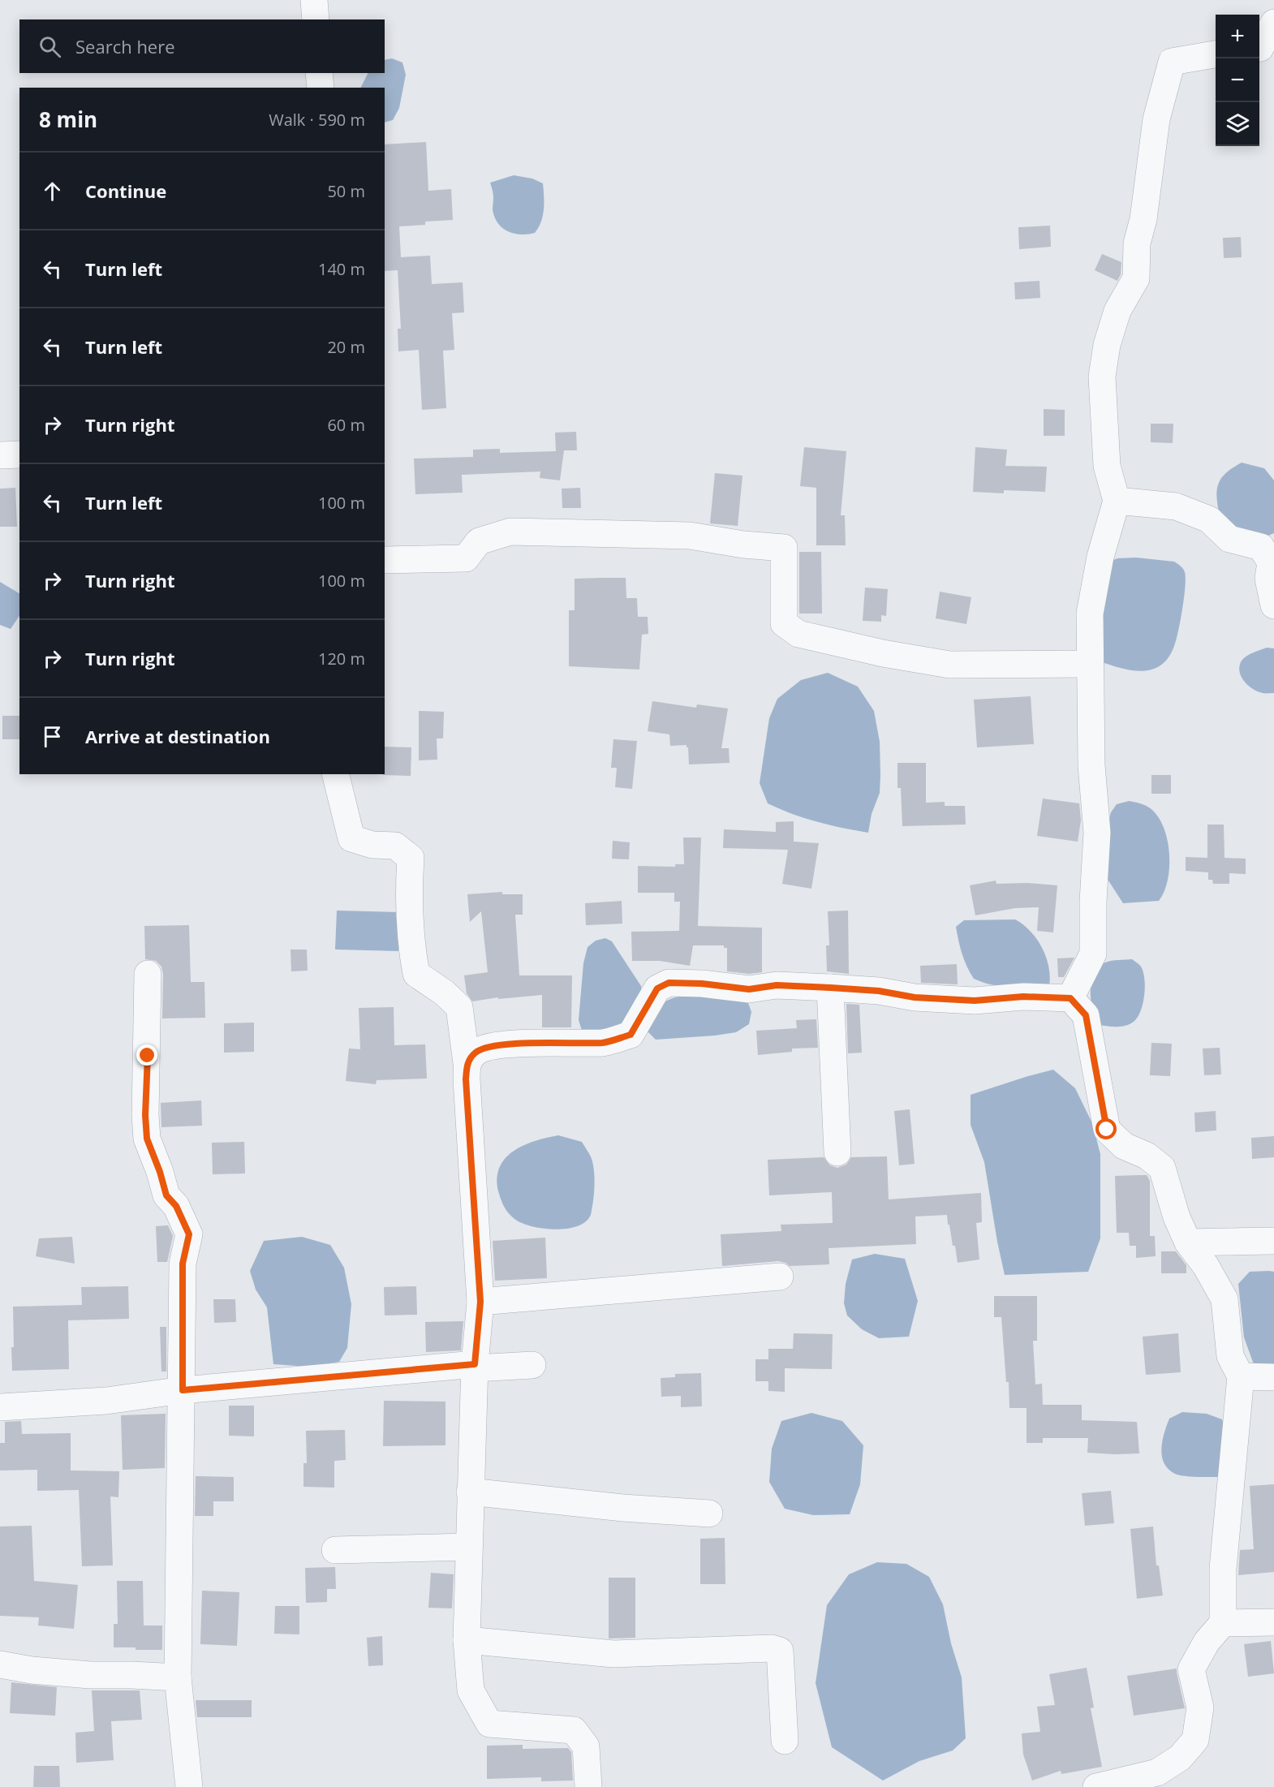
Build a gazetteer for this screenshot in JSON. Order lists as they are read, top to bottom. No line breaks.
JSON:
{"page":{"map_buttons":["+","−"],"search":"Search here","heading":["8 min","Walk · 590 m"],"list":[["Continue","50 m"],["Turn left","140 m"],["Turn left","20 m"],["Turn right","60 m"],["Turn left","100 m"],["Turn right","100 m"],["Turn right","120 m"],"Arrive at destination"]}}
